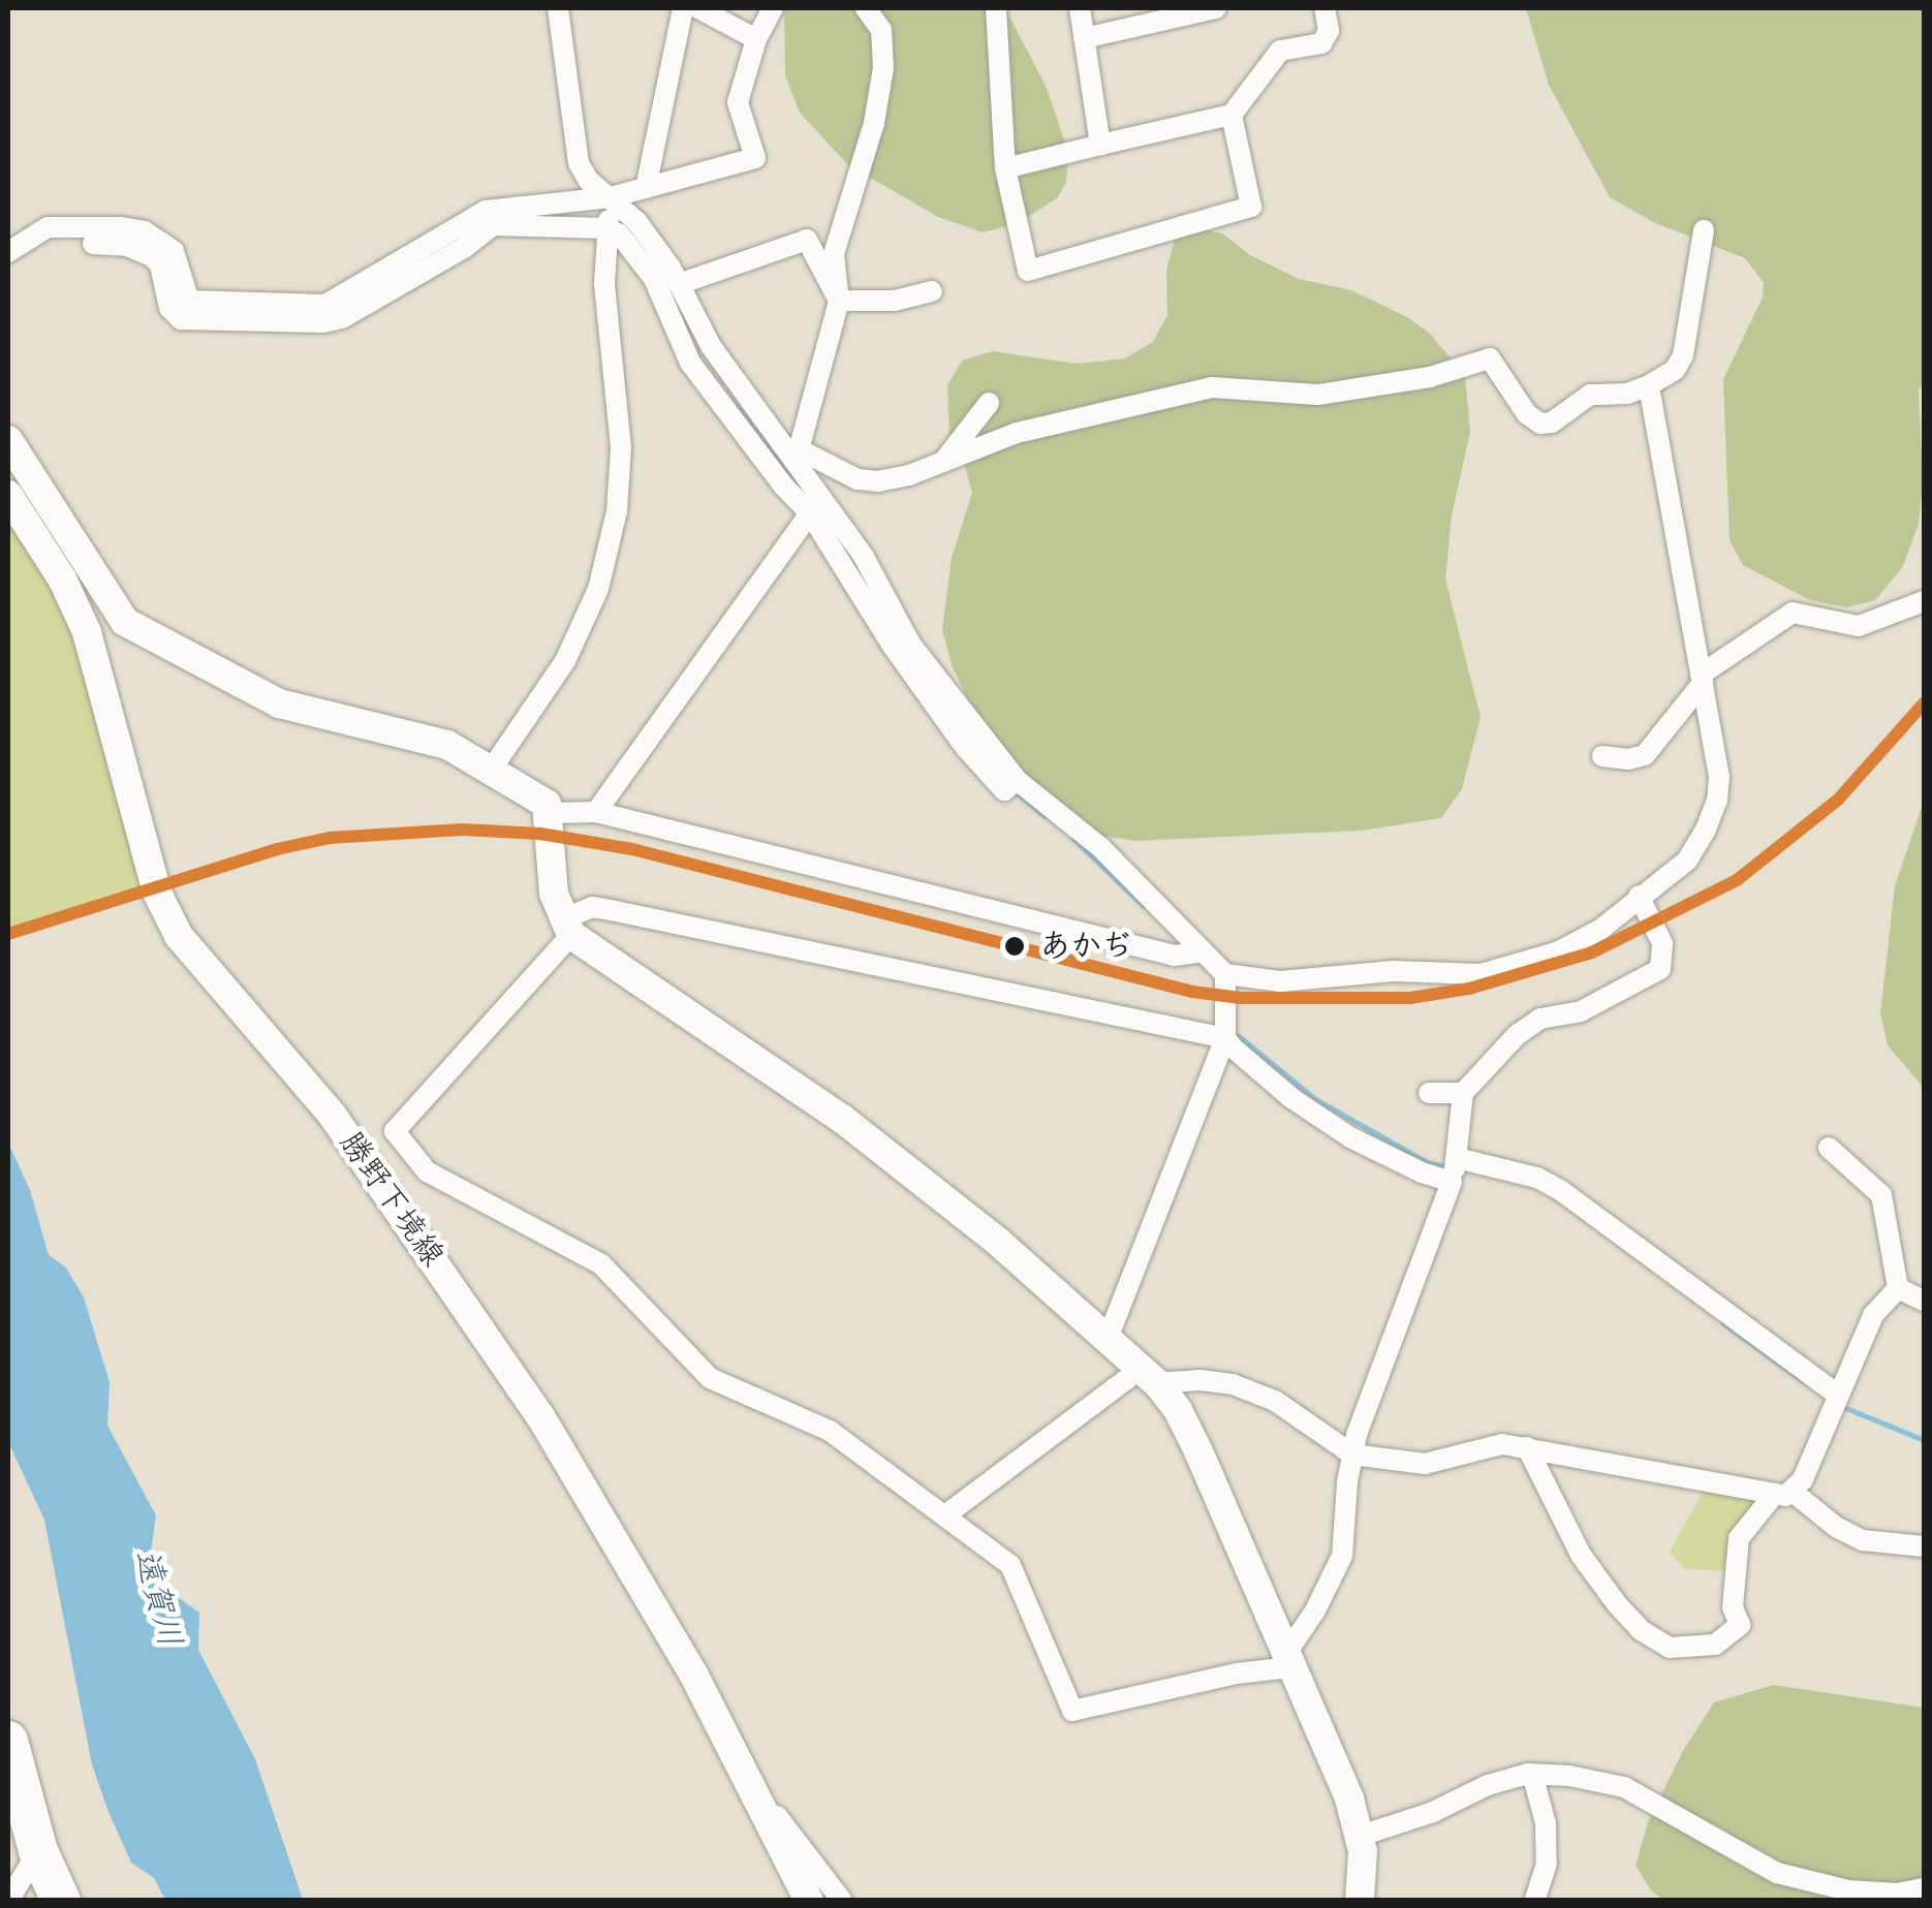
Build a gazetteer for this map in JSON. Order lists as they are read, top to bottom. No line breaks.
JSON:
{"streets":{"street":["勝野下境線"]},"water":["遠賀川"],"places":["あかぢ"]}
